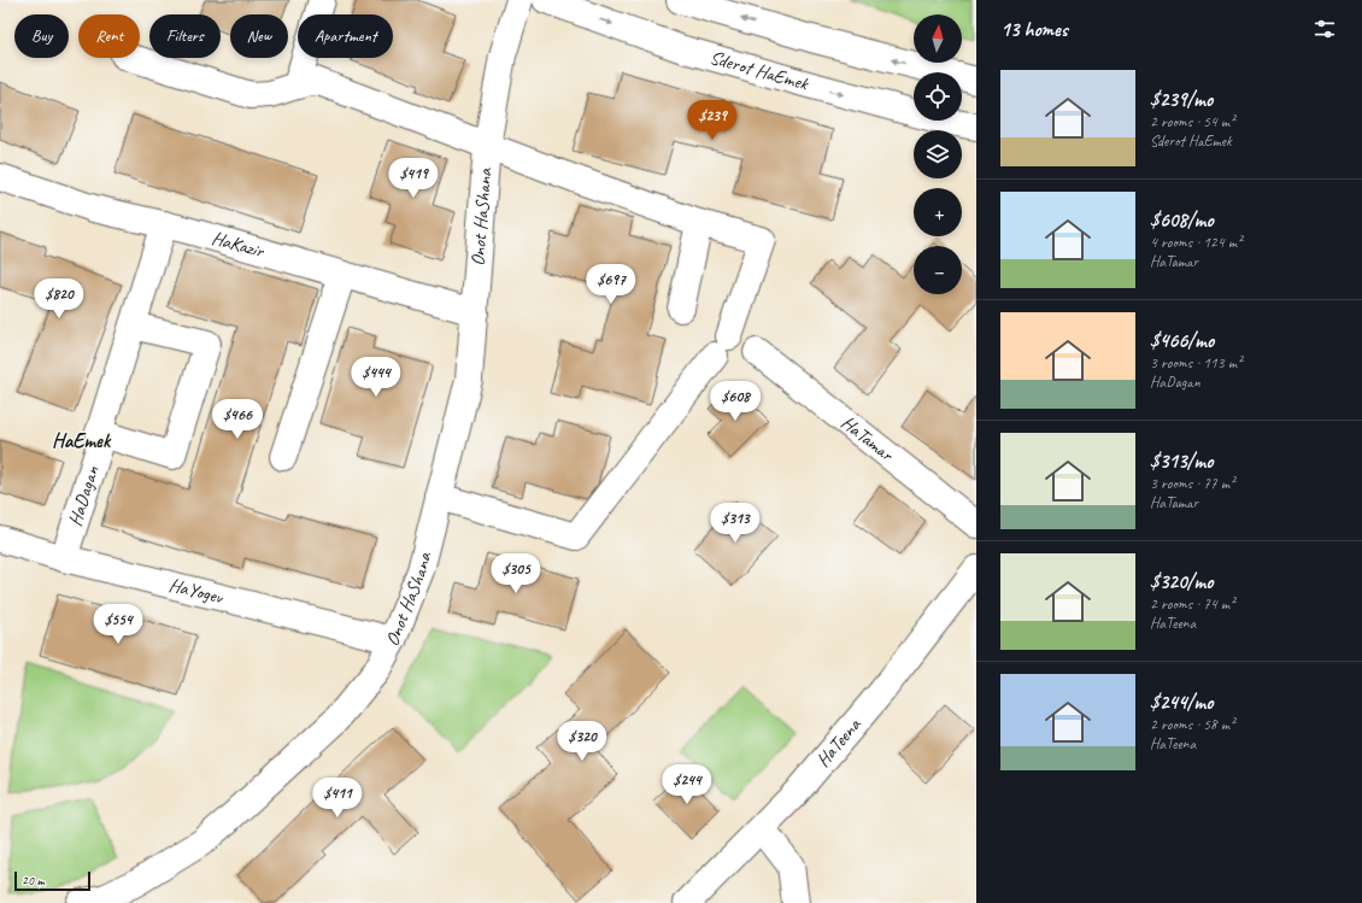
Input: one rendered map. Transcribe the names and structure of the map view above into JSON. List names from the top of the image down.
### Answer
{
  "streets": {
    "street": [
      "Sderot HaEmek",
      "Onot HaShana",
      "HaKazir",
      "HaTamar",
      "HaDagan",
      "HaYogev",
      "HaTeena"
    ]
  },
  "crossings": [
    ["Onot HaShana", "HaKazir"],
    ["Onot HaShana", "HaYogev"],
    ["HaKazir", "HaDagan"],
    ["HaDagan", "HaYogev"]
  ],
  "districts": ["HaEmek"],
  "scale_bar": "20 m",
  "north": "top",
  "page": {
    "heading": "13 homes",
    "map_buttons": ["+", "−"],
    "chip": [
      "Buy",
      "Rent",
      "Filters",
      "New",
      "Apartment"
    ],
    "list": [
      {
        "name": "$239/mo",
        "note": "2 rooms · 54 m² · Sderot HaEmek"
      },
      {
        "name": "$608/mo",
        "note": "4 rooms · 124 m² · HaTamar"
      },
      {
        "name": "$466/mo",
        "note": "3 rooms · 113 m² · HaDagan"
      },
      {
        "name": "$313/mo",
        "note": "3 rooms · 77 m² · HaTamar"
      },
      {
        "name": "$320/mo",
        "note": "2 rooms · 74 m² · HaTeena"
      },
      {
        "name": "$244/mo",
        "note": "2 rooms · 58 m² · HaTeena"
      }
    ],
    "price": [
      "$239",
      "$419",
      "$697",
      "$820",
      "$444",
      "$608",
      "$466",
      "$313",
      "$305",
      "$554",
      "$320",
      "$244",
      "$411"
    ],
    "scale": "20 m"
  }
}
